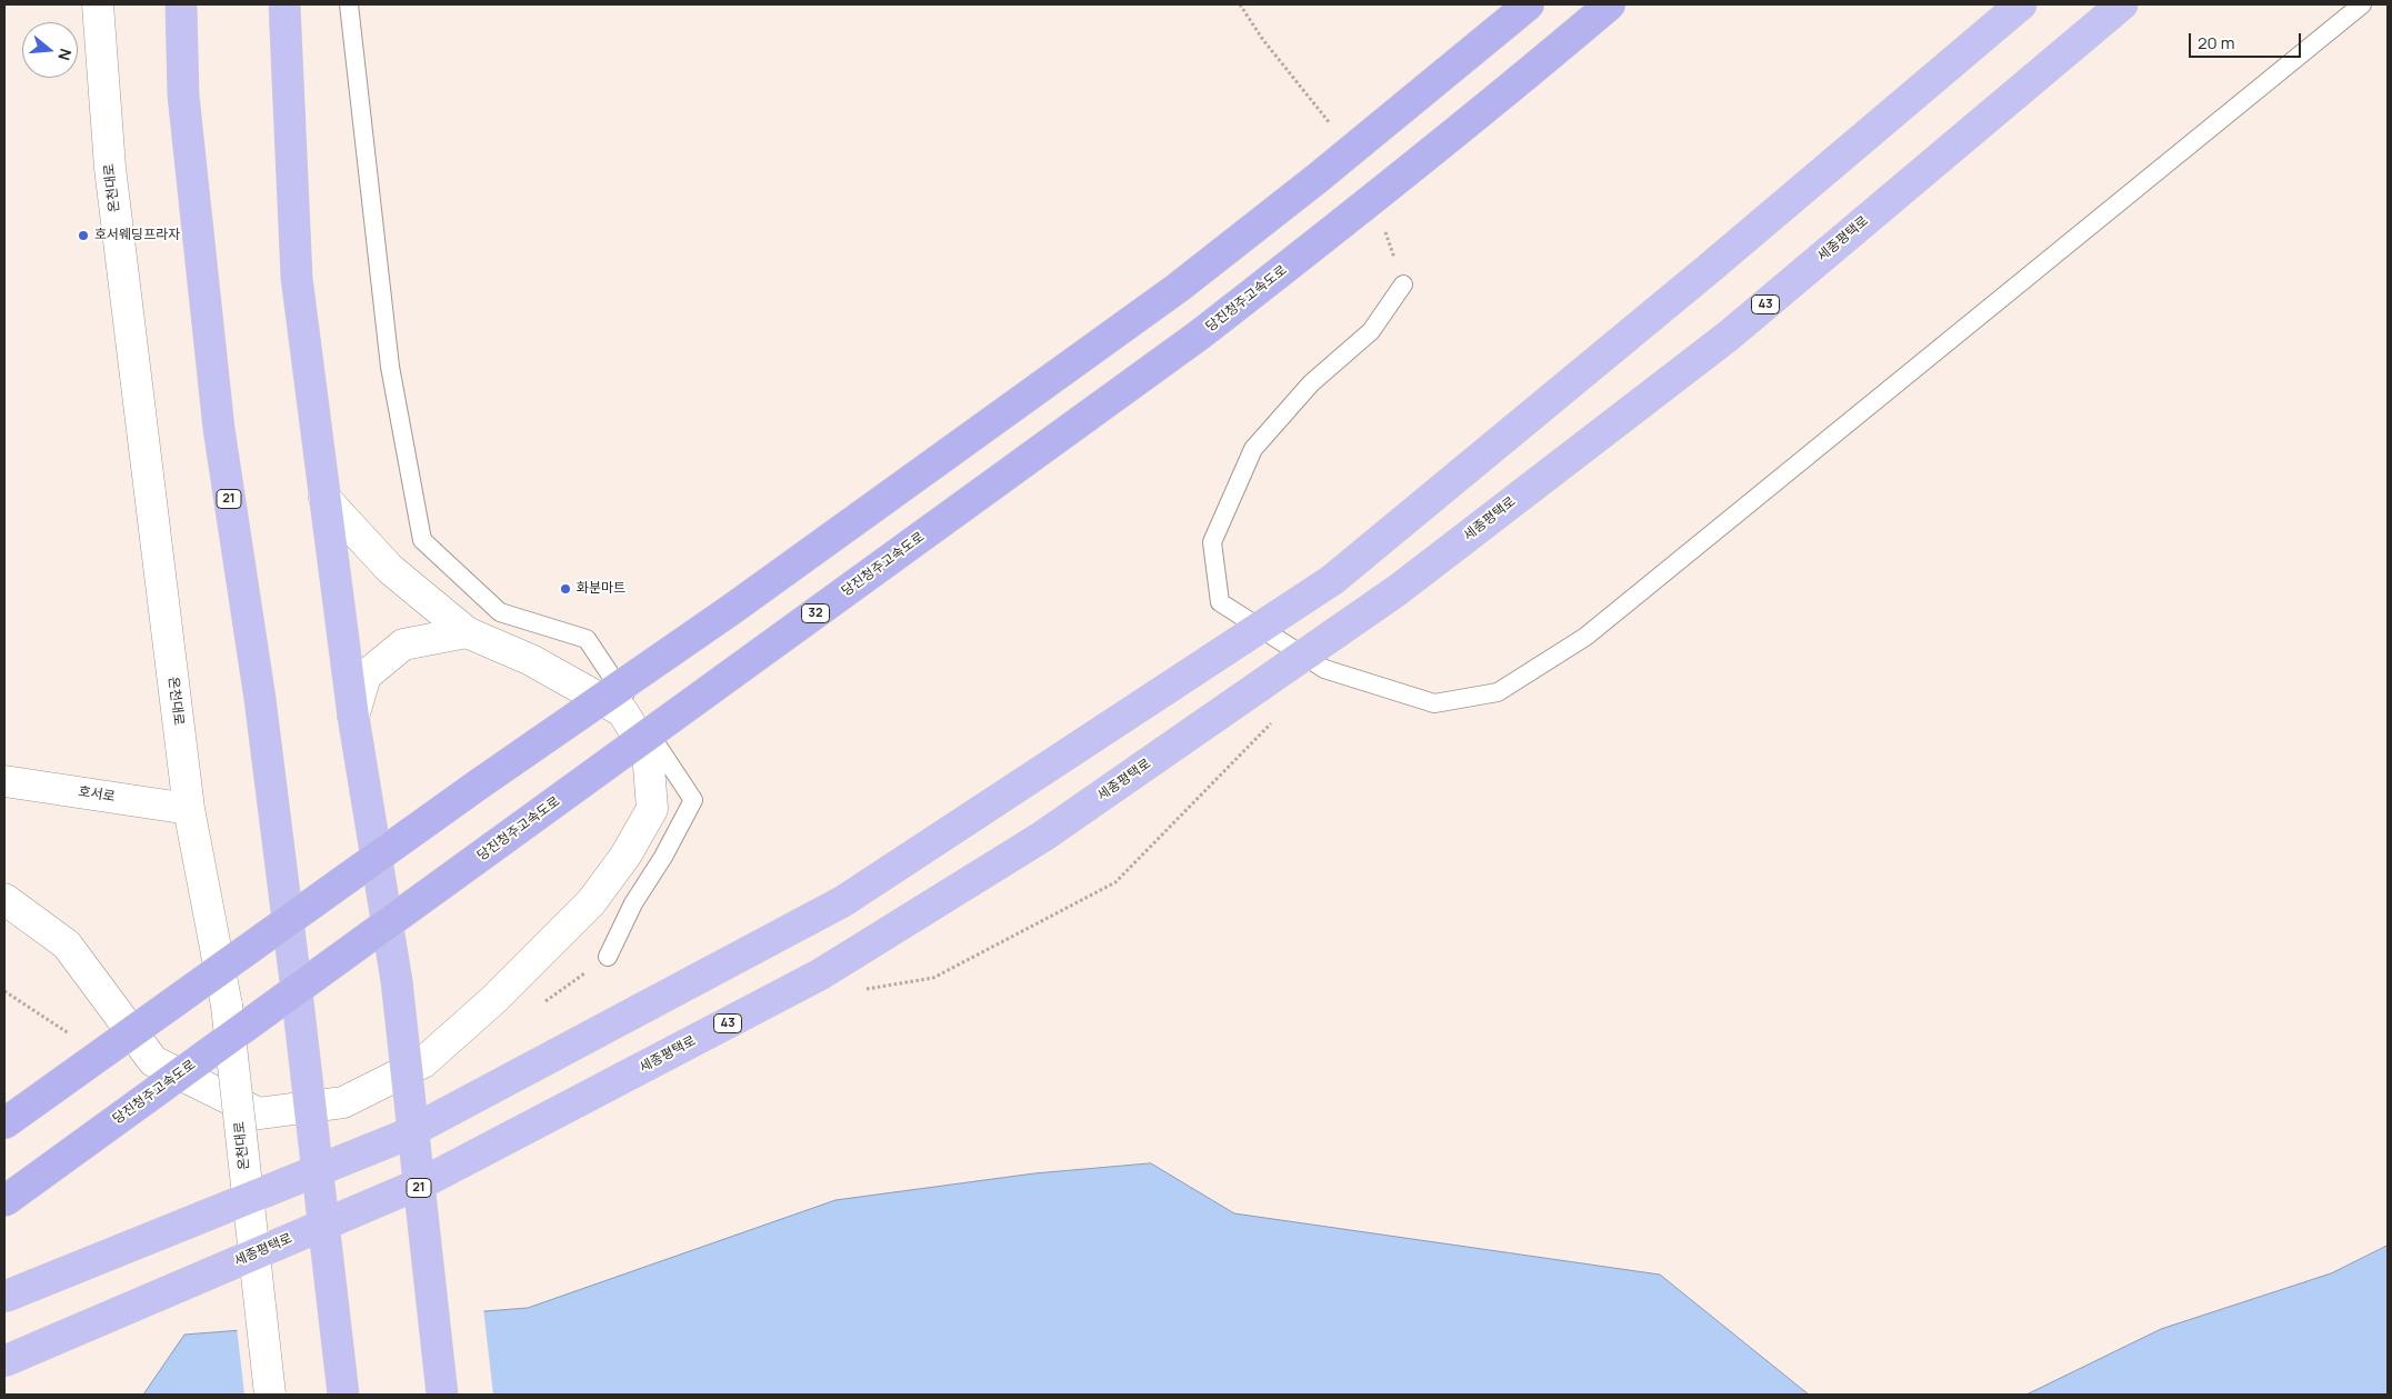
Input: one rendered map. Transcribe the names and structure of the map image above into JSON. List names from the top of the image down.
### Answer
{
  "streets": {
    "highway": [
      "세종평택로",
      "당진청주고속도로",
      "43",
      "21",
      "32"
    ],
    "street": ["온천대로", "호서로"]
  },
  "crossings": [
    ["온천대로", "호서로"]
  ],
  "places": ["호서웨딩프라자", "화분마트"],
  "scale_bar": "20 m",
  "north": "right"
}
